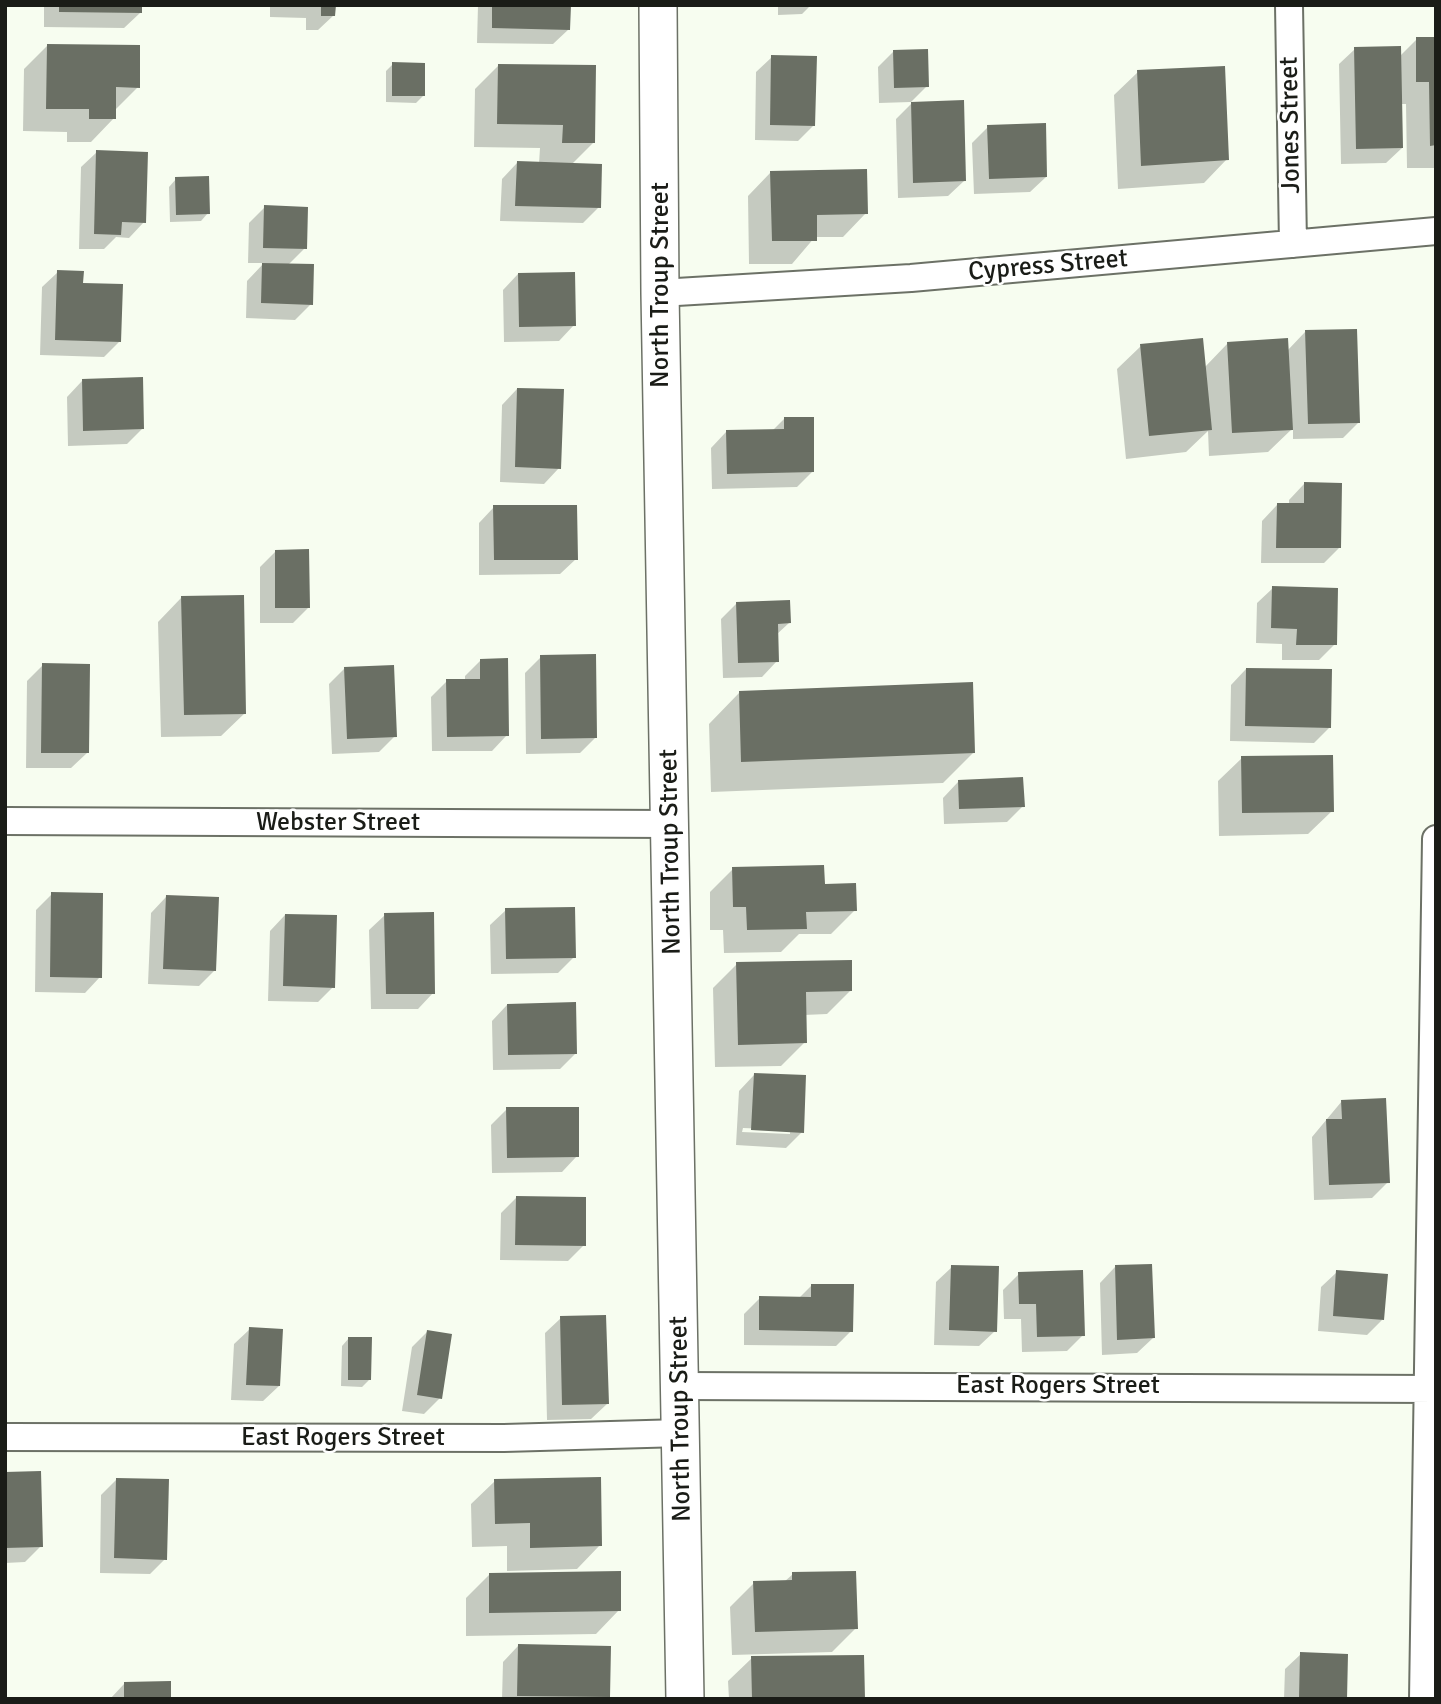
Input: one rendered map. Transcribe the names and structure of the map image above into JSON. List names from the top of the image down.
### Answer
{
  "streets": {
    "street": [
      "Jones Street",
      "Cypress Street",
      "North Troup Street",
      "Webster Street",
      "East Rogers Street"
    ]
  },
  "crossings": [
    ["Jones Street", "Cypress Street"],
    ["Cypress Street", "North Troup Street"],
    ["North Troup Street", "Webster Street"],
    ["North Troup Street", "East Rogers Street"]
  ]
}
